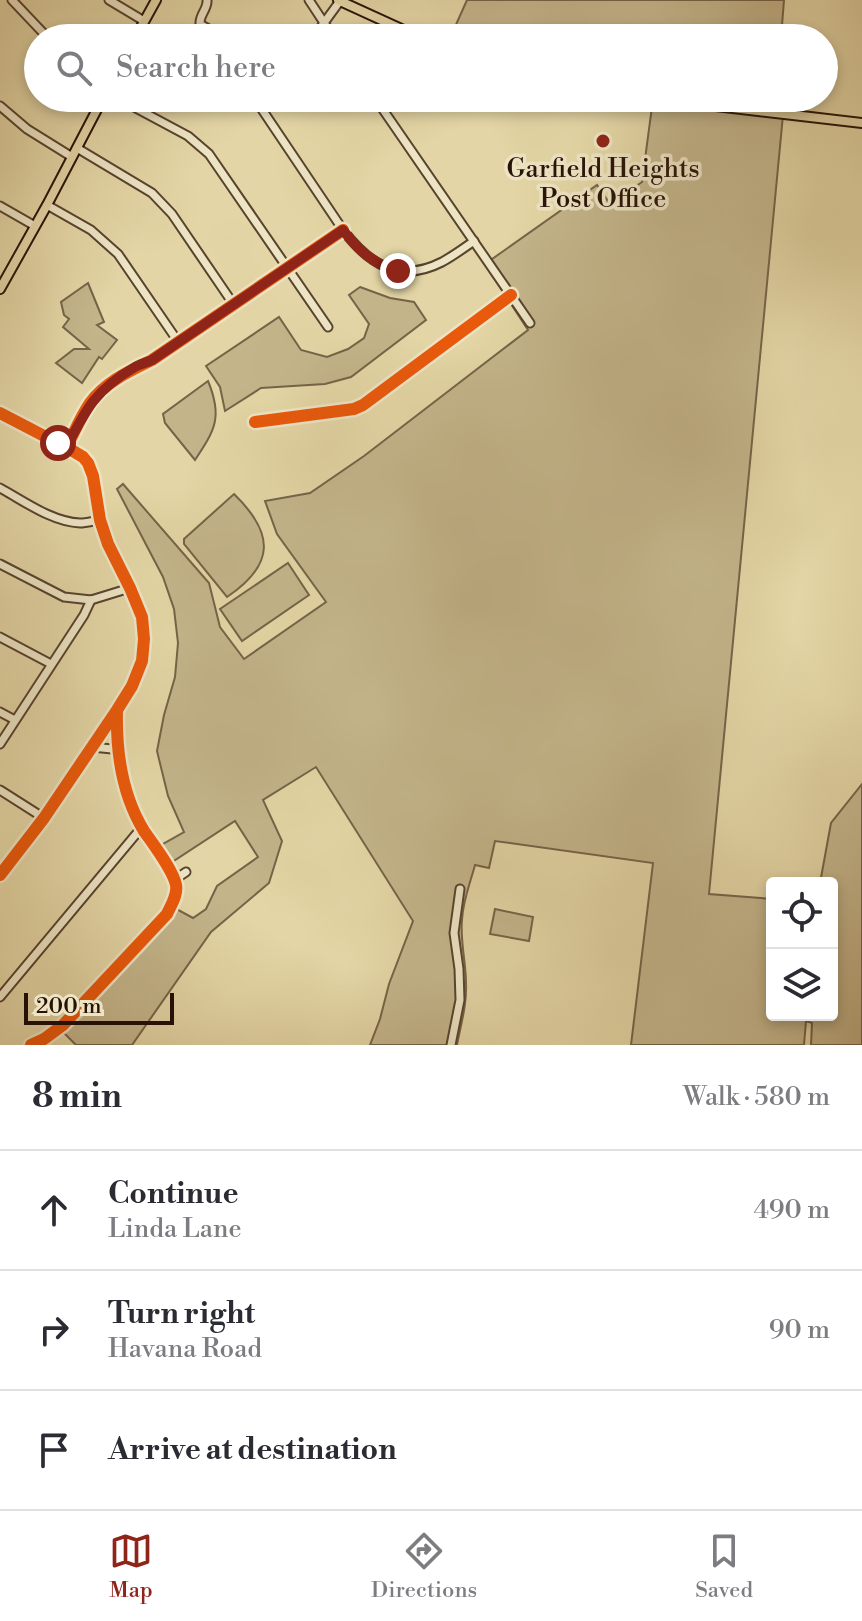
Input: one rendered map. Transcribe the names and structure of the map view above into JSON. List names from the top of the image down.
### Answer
{
  "places": ["Garfield Heights Post Office"],
  "scale_bar": "200 m",
  "page": {
    "search": "Search here",
    "scale": "200 m",
    "heading": ["8 min", "Walk · 580 m"],
    "list": [
      ["Continue", "Linda Lane", "490 m"],
      ["Turn right", "Havana Road", "90 m"],
      "Arrive at destination"
    ],
    "nav": ["Map", "Directions", "Saved"]
  }
}
